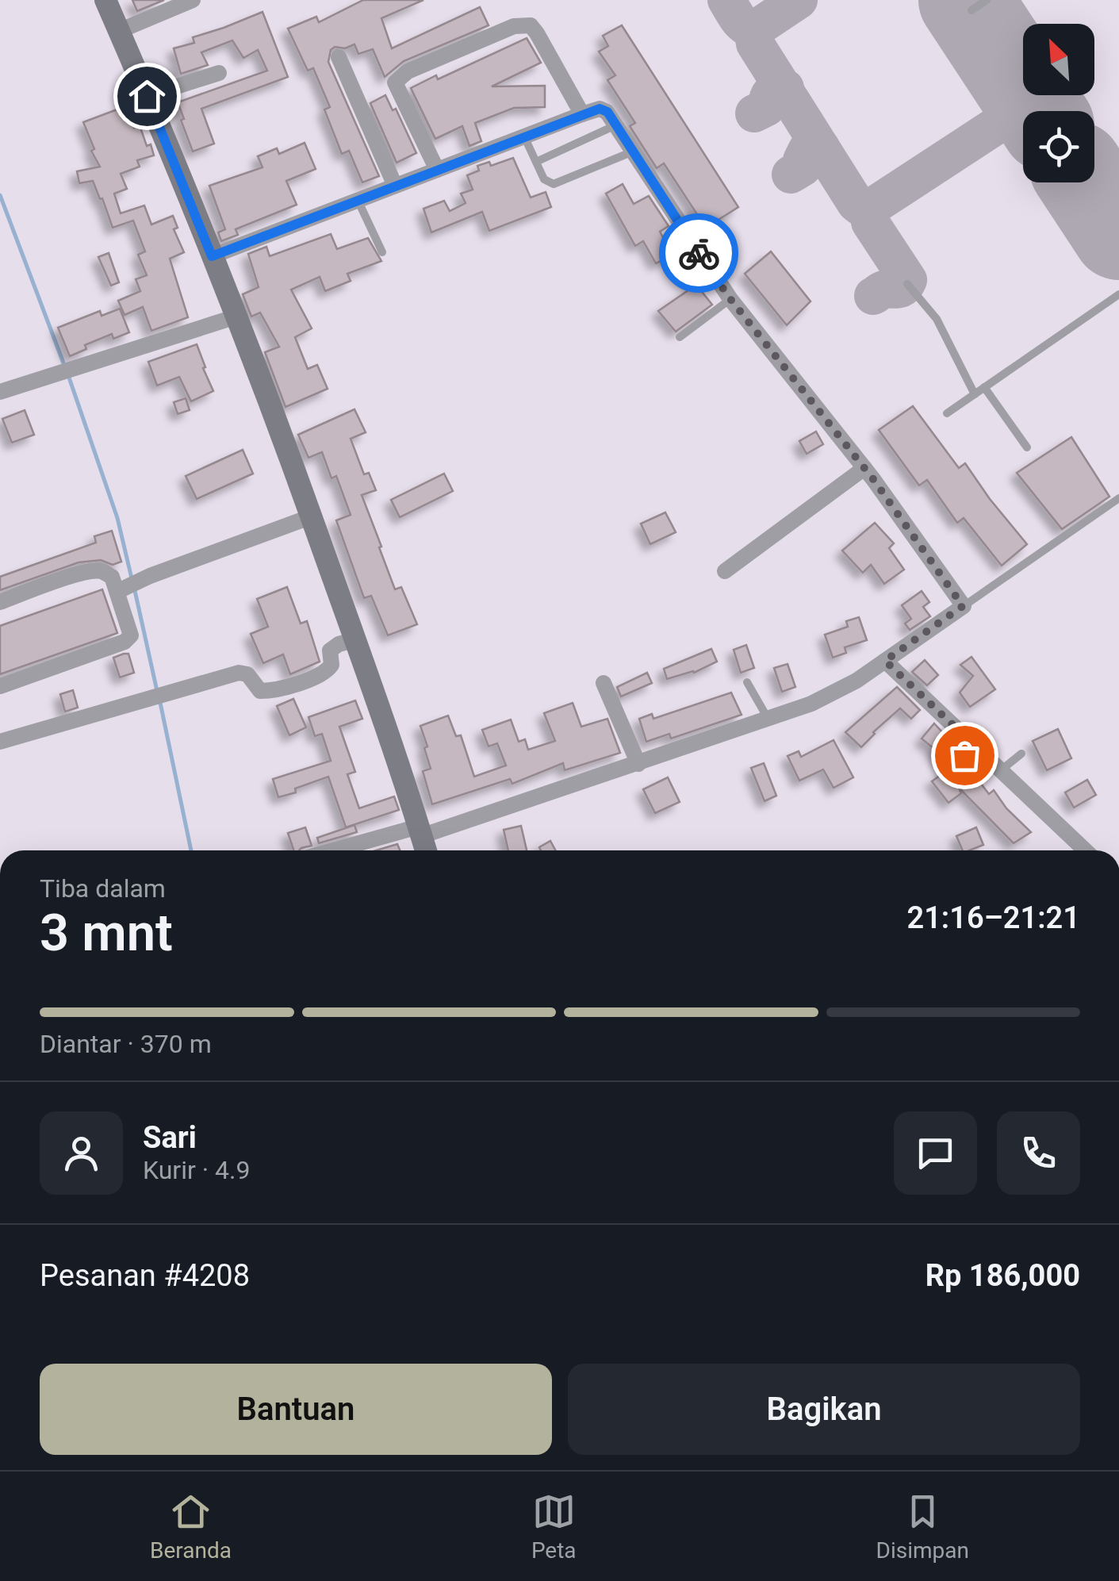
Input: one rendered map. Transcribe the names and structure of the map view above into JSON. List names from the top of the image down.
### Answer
{
  "north": "top left",
  "page": {
    "heading": ["3 mnt", "Tiba dalam", "21:16–21:21"],
    "panel": [
      "Sari",
      "Kurir · 4.9",
      "Pesanan #4208",
      "Rp 186,000"
    ],
    "bar": "Diantar · 370 m",
    "buttons": ["Bantuan", "Bagikan"],
    "tabs": ["Beranda", "Peta", "Disimpan"]
  }
}
